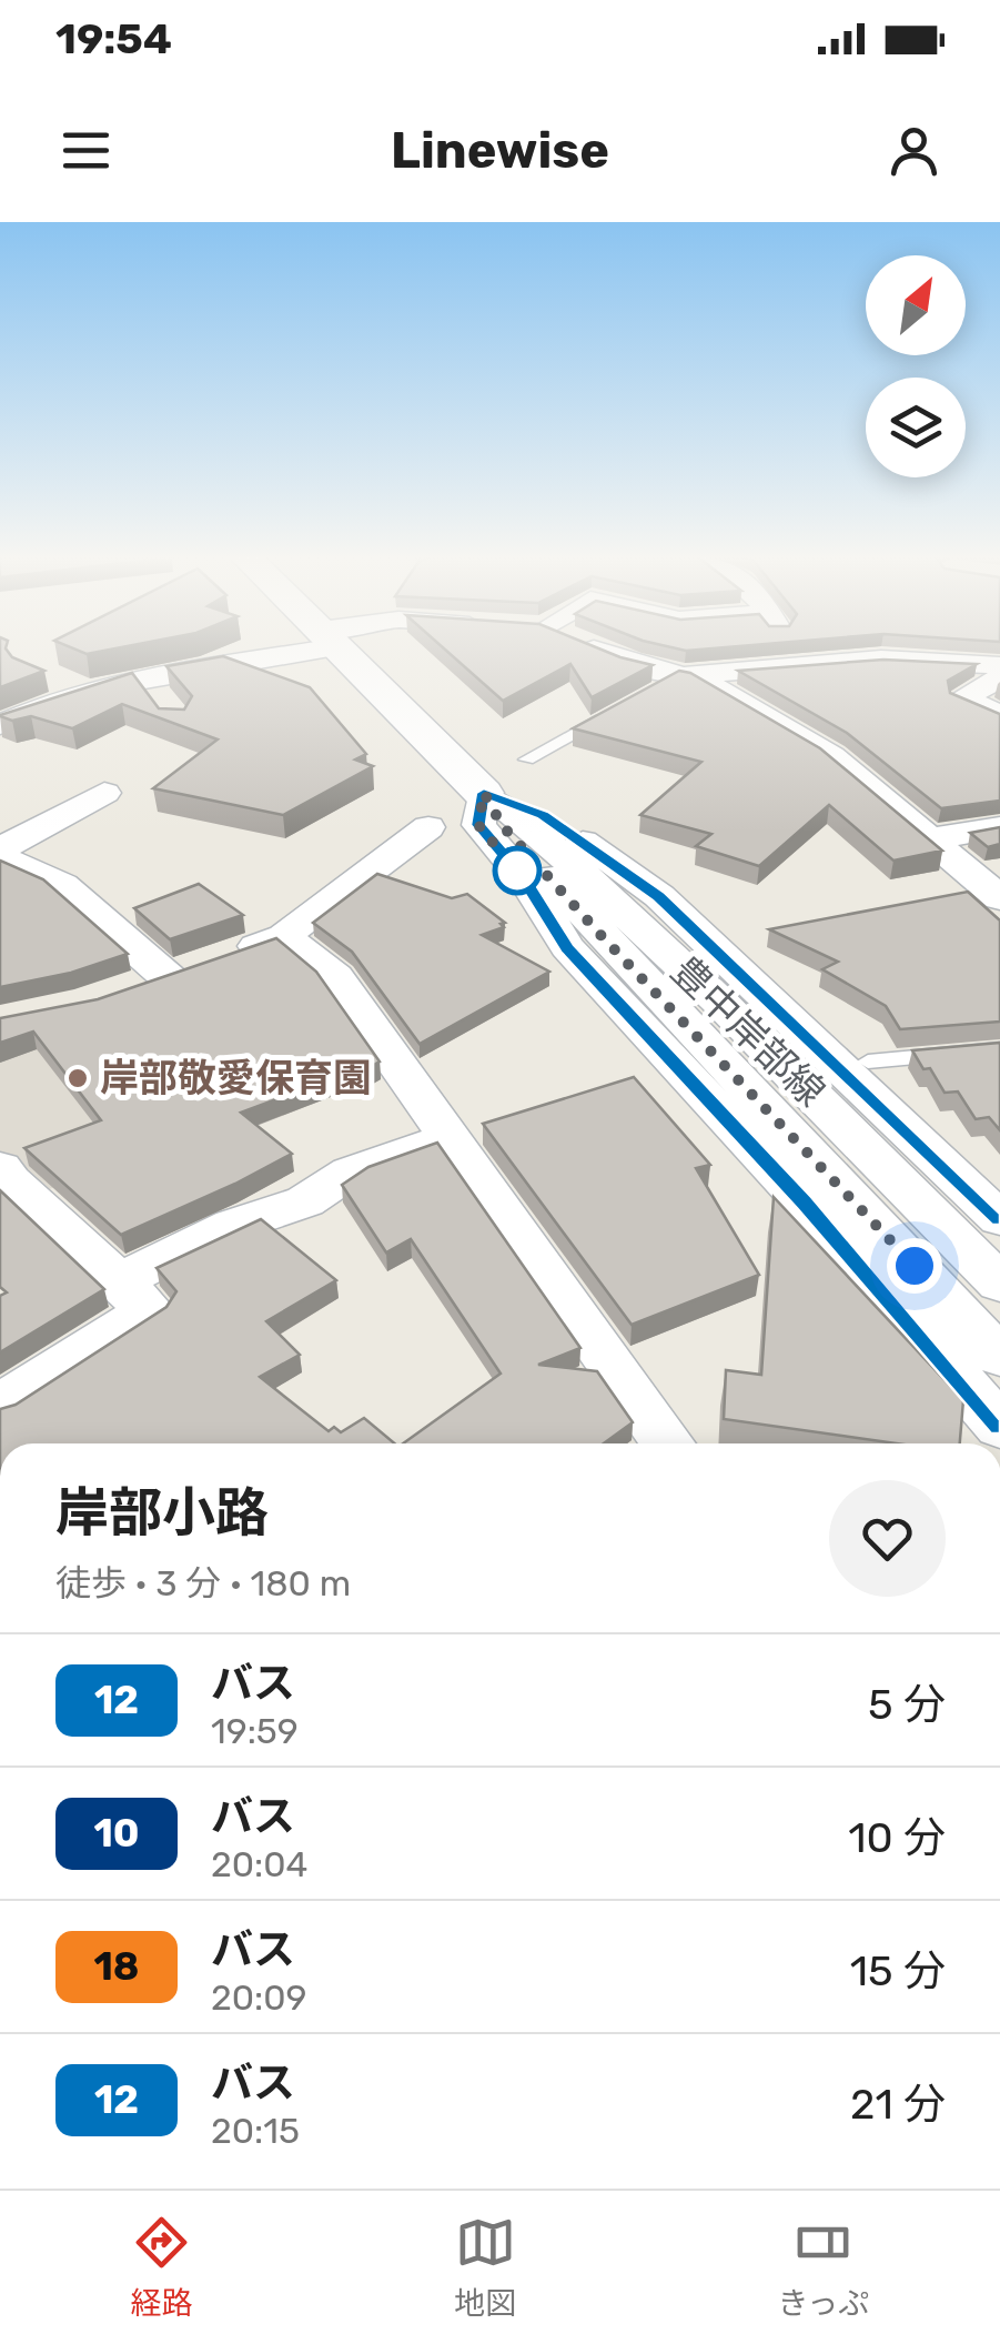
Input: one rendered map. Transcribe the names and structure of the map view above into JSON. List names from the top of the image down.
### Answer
{
  "streets": {
    "street": ["豊中岸部線"]
  },
  "places": ["岸部敬愛保育園"],
  "lines": ["bus line 12"],
  "north": "top right",
  "page": {
    "status": "19:54",
    "header": "Linewise",
    "heading": ["岸部小路", "徒歩 · 3 分 · 180 m"],
    "list": [
      {
        "mark": "12",
        "name": "バス",
        "note": "19:59",
        "value": "5 分"
      },
      {
        "mark": "10",
        "name": "バス",
        "note": "20:04",
        "value": "10 分"
      },
      {
        "mark": "18",
        "name": "バス",
        "note": "20:09",
        "value": "15 分"
      },
      {
        "mark": "12",
        "name": "バス",
        "note": "20:15",
        "value": "21 分"
      }
    ],
    "tabs": ["経路", "地図", "きっぷ"]
  }
}
